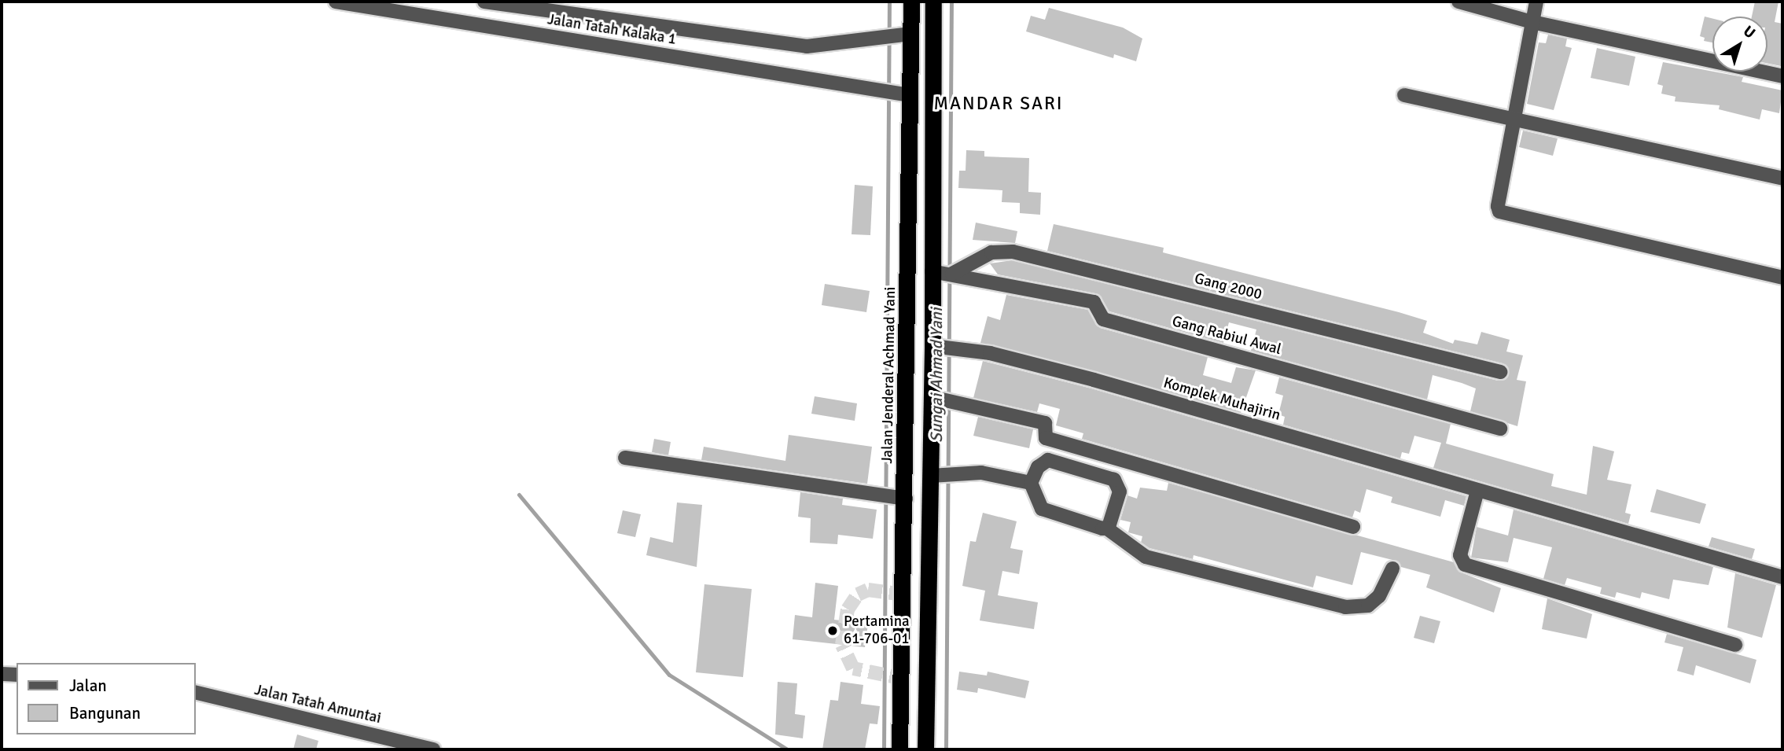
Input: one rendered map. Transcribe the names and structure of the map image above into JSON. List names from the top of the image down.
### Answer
{
  "streets": {
    "highway": ["Jalan Jenderal Achmad Yani"],
    "street": [
      "Jalan Tatah Kalaka 1",
      "Gang 2000",
      "Gang Rabiul Awal",
      "Komplek Muhajirin",
      "Jalan Tatah Amuntai"
    ]
  },
  "crossings": [
    ["Jalan Tatah Kalaka 1", "Jalan Jenderal Achmad Yani"],
    ["Gang 2000", "Gang Rabiul Awal"]
  ],
  "districts": ["MANDAR SARI"],
  "water": ["Sungai Ahmad Yani"],
  "places": ["Pertamina 61-706-01"],
  "legend": ["Jalan", "Bangunan"],
  "north": "top right"
}
